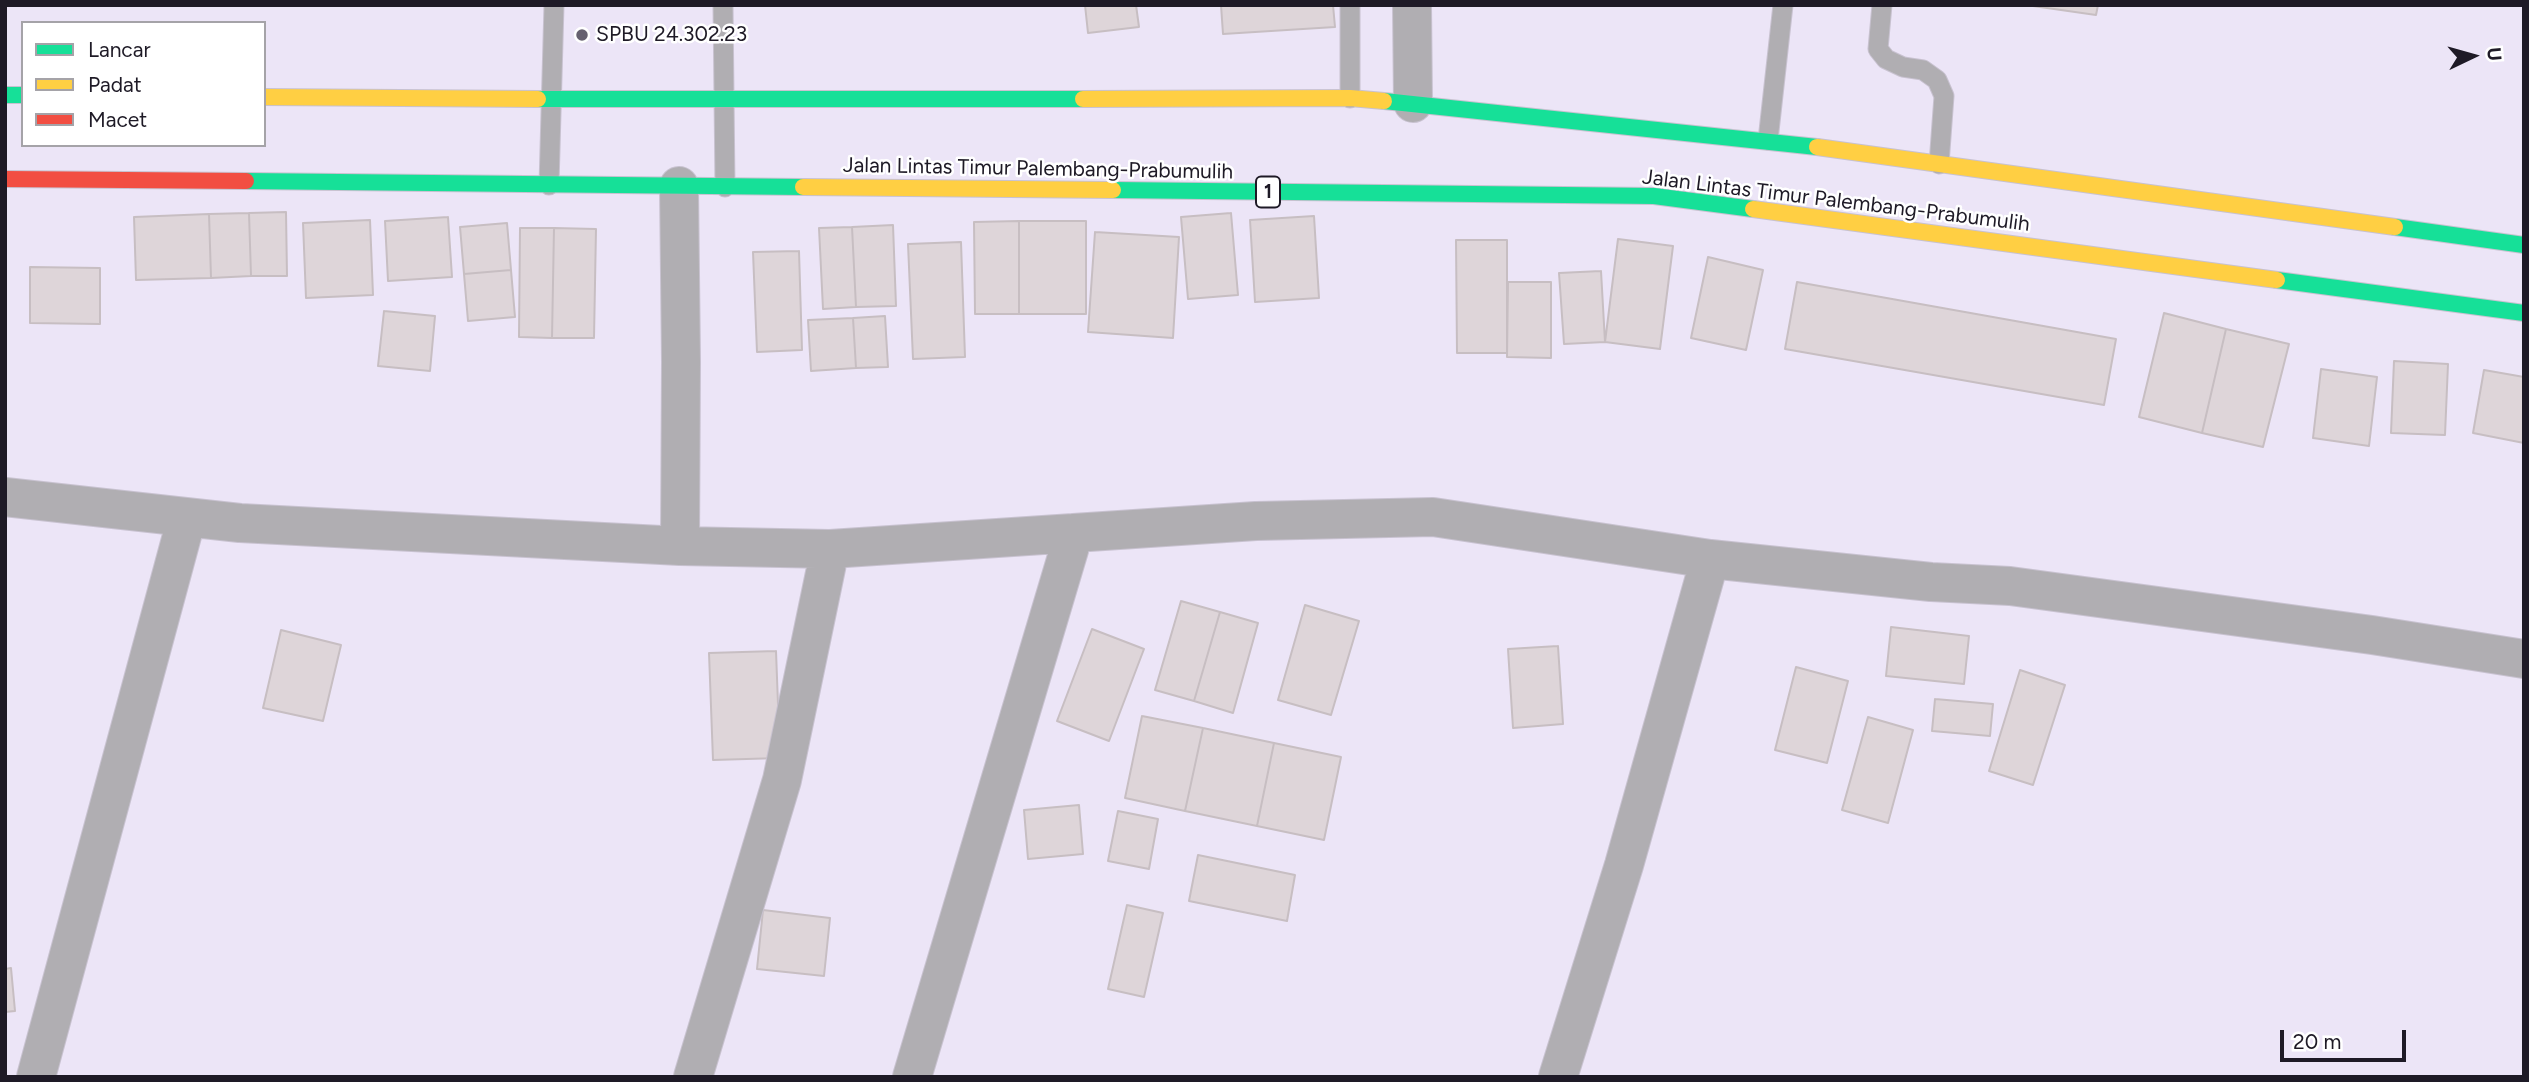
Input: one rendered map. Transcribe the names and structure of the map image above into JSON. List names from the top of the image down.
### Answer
{
  "streets": {
    "highway": ["Jalan Lintas Timur Palembang-Prabumulih", "1"]
  },
  "places": ["SPBU 24.302.23"],
  "legend": ["Lancar", "Padat", "Macet"],
  "scale_bar": "20 m",
  "north": "right"
}
